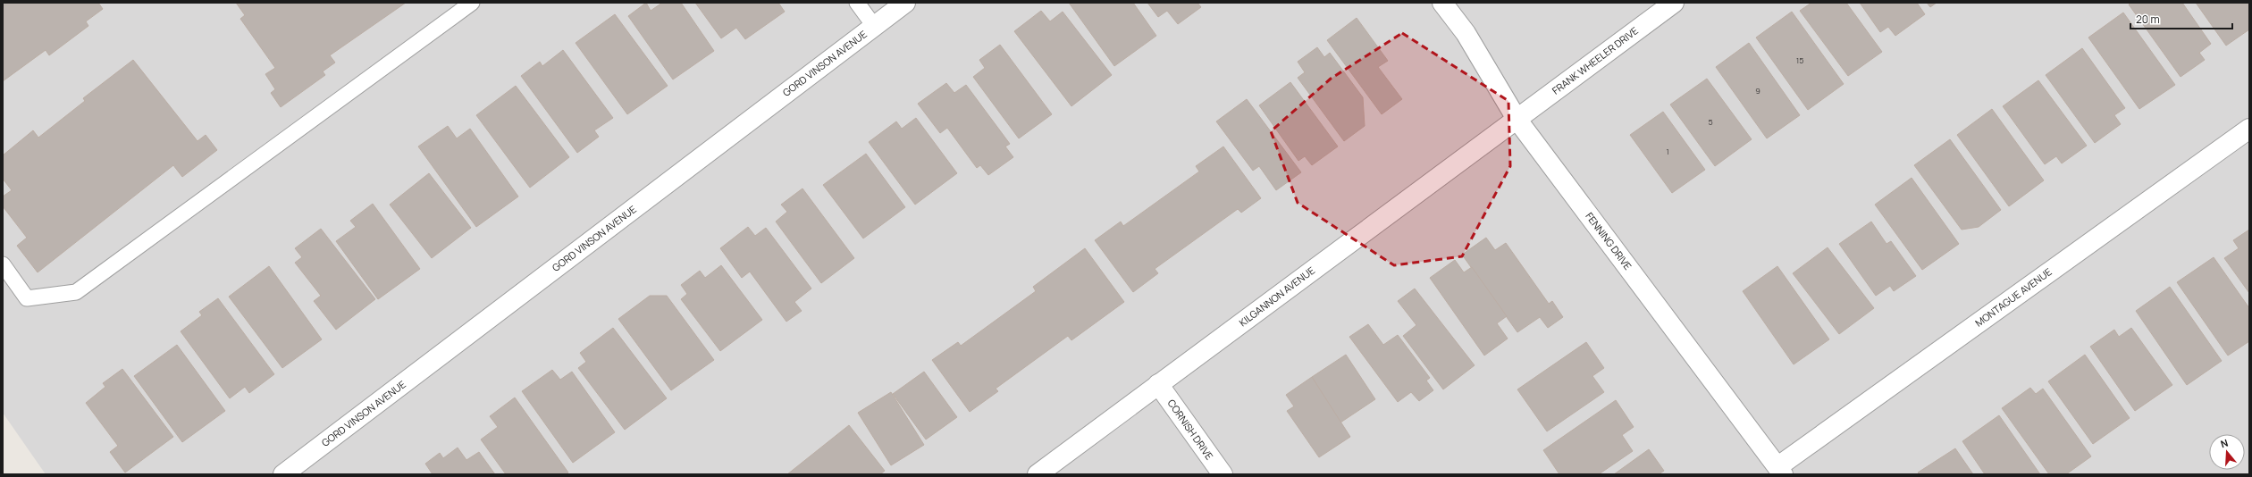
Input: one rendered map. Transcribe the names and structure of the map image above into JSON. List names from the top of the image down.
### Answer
{
  "streets": {
    "street": [
      "FRANK WHEELER DRIVE",
      "GORD VINSON AVENUE",
      "FENNING DRIVE",
      "KILGANNON AVENUE",
      "MONTAGUE AVENUE",
      "CORNISH DRIVE"
    ]
  },
  "crossings": [
    ["FRANK WHEELER DRIVE", "FENNING DRIVE"],
    ["FRANK WHEELER DRIVE", "KILGANNON AVENUE"],
    ["FENNING DRIVE", "KILGANNON AVENUE"],
    ["FENNING DRIVE", "MONTAGUE AVENUE"],
    ["KILGANNON AVENUE", "CORNISH DRIVE"]
  ],
  "house_numbers": [
    "15",
    "9",
    "5",
    "1"
  ],
  "scale_bar": "20 m",
  "north": "top"
}
